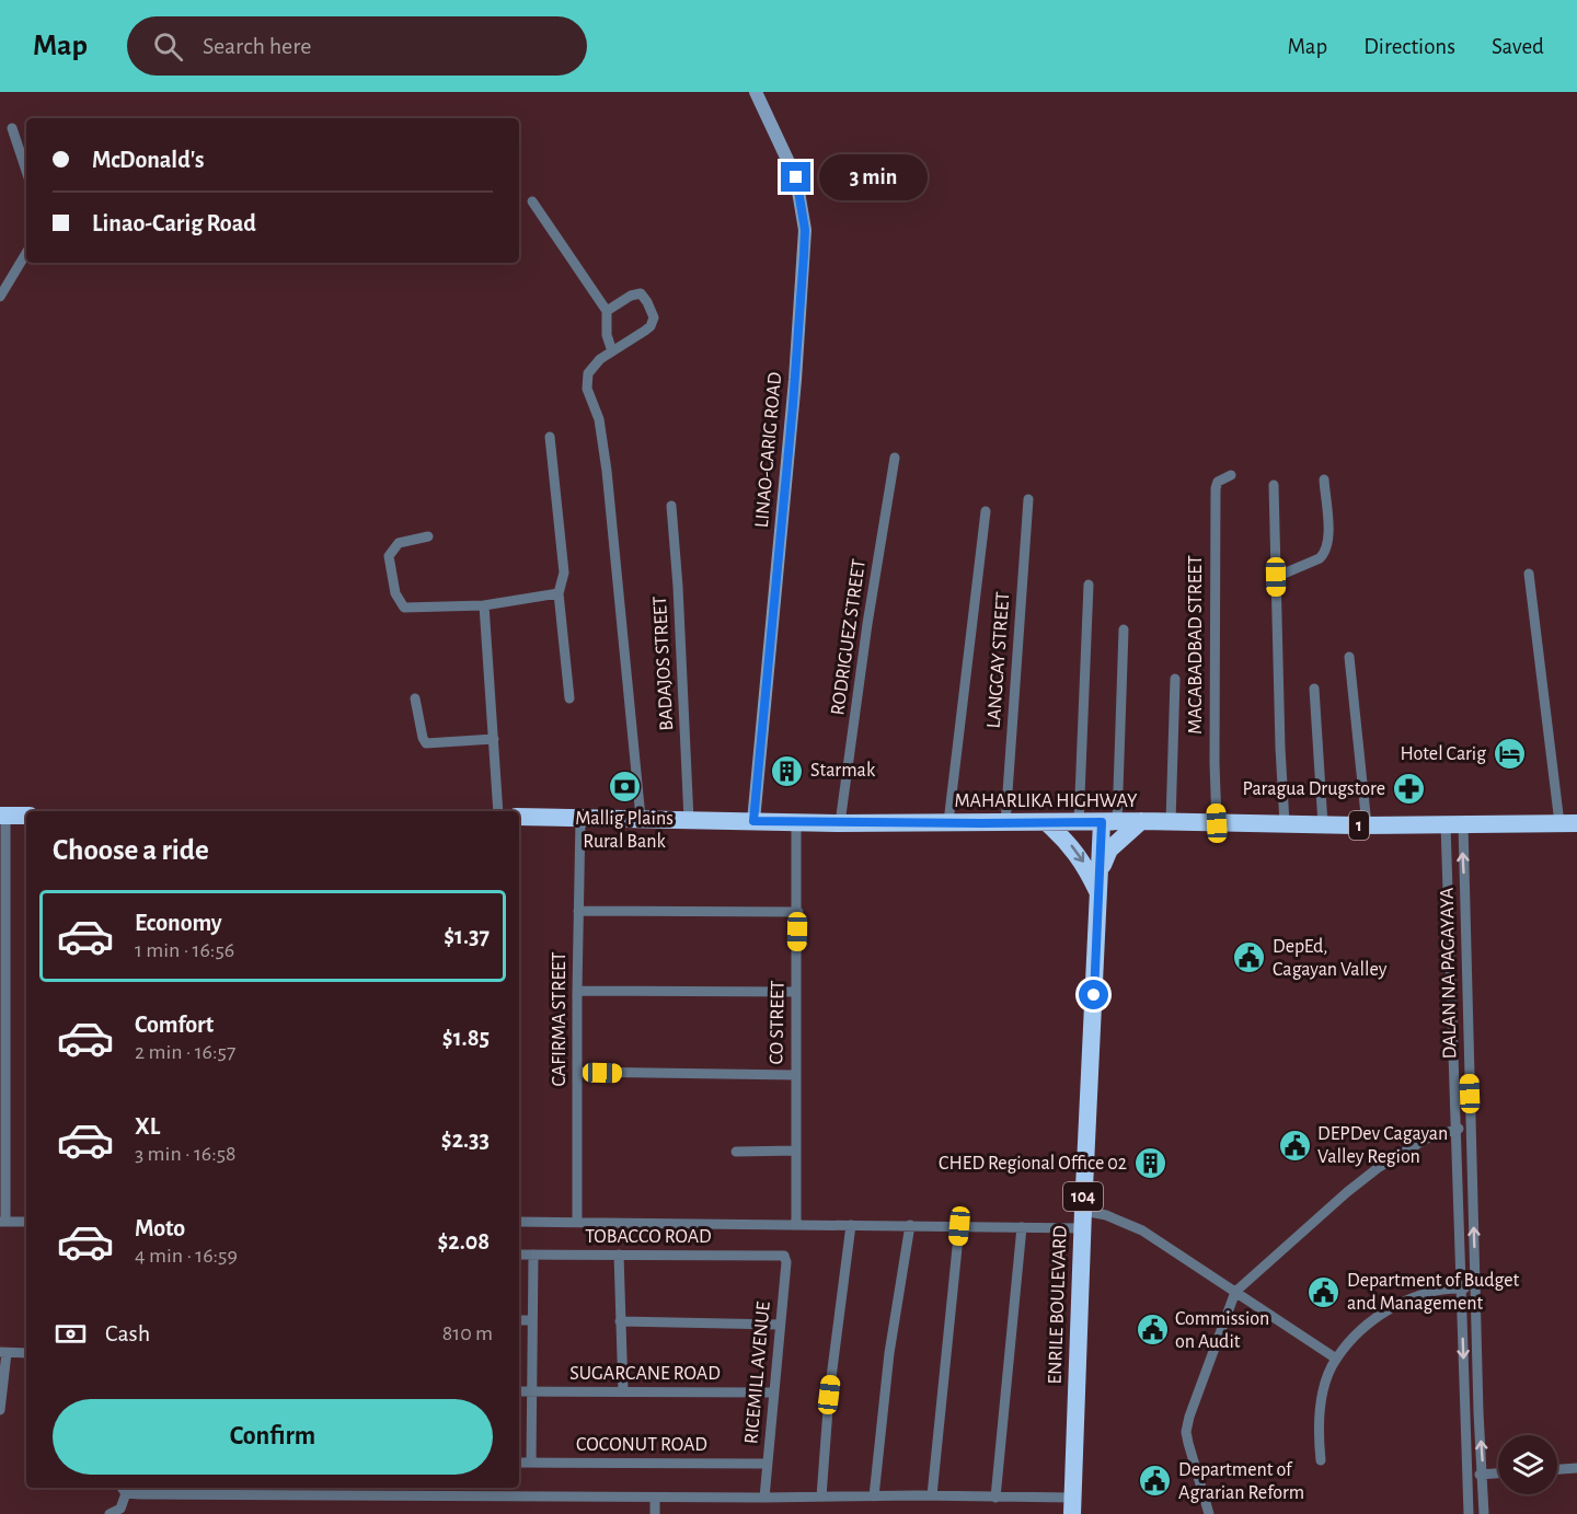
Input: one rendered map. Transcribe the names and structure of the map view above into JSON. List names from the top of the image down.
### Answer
{
  "streets": {
    "highway": [
      "MAHARLIKA HIGHWAY",
      "1",
      "104",
      "ENRILE BOULEVARD"
    ],
    "main road": ["LINAO-CARIG ROAD"],
    "street": [
      "RODRIGUEZ STREET",
      "MACABADBAD STREET",
      "LANGCAY STREET",
      "BADAJOS STREET",
      "DALAN NA PAGAYAYA",
      "CAFIRMA STREET",
      "CO STREET",
      "TOBACCO ROAD",
      "RICEMILL AVENUE",
      "SUGARCANE ROAD",
      "COCONUT ROAD"
    ]
  },
  "crossings": [
    ["LINAO-CARIG ROAD", "MAHARLIKA HIGHWAY"],
    ["RODRIGUEZ STREET", "MAHARLIKA HIGHWAY"],
    ["MACABADBAD STREET", "MAHARLIKA HIGHWAY"],
    ["LANGCAY STREET", "MAHARLIKA HIGHWAY"],
    ["BADAJOS STREET", "MAHARLIKA HIGHWAY"],
    ["MAHARLIKA HIGHWAY", "DALAN NA PAGAYAYA"],
    ["MAHARLIKA HIGHWAY", "CAFIRMA STREET"],
    ["MAHARLIKA HIGHWAY", "CO STREET"],
    ["MAHARLIKA HIGHWAY", "ENRILE BOULEVARD"],
    ["TOBACCO ROAD", "RICEMILL AVENUE"],
    ["RICEMILL AVENUE", "SUGARCANE ROAD"],
    ["RICEMILL AVENUE", "COCONUT ROAD"]
  ],
  "places": {
    "hotel": ["Hotel Carig"],
    "building": ["Starmak", "CHED Regional Office 02"],
    "bank": ["Mallig Plains Rural Bank"],
    "pharmacy": ["Paragua Drugstore"],
    "public building": [
      "DepEd, Cagayan Valley",
      "DEPDev Cagayan Valley Region",
      "Department of Budget and Management",
      "Commission on Audit",
      "Department of Agrarian Reform"
    ]
  },
  "page": {
    "header": "Map",
    "search": "Search here",
    "nav": ["Map", "Directions", "Saved"],
    "banner": ["McDonald's", "Linao-Carig Road"],
    "bubble": "3 min",
    "heading": "Choose a ride",
    "list": [
      {
        "name": "Economy",
        "note": "1 min · 16:56",
        "value": "$1.37"
      },
      {
        "name": "Comfort",
        "note": "2 min · 16:57",
        "value": "$1.85"
      },
      {
        "name": "XL",
        "note": "3 min · 16:58",
        "value": "$2.33"
      },
      {
        "name": "Moto",
        "note": "4 min · 16:59",
        "value": "$2.08"
      }
    ],
    "pay": ["Cash", "810 m"],
    "buttons": "Confirm"
  }
}
